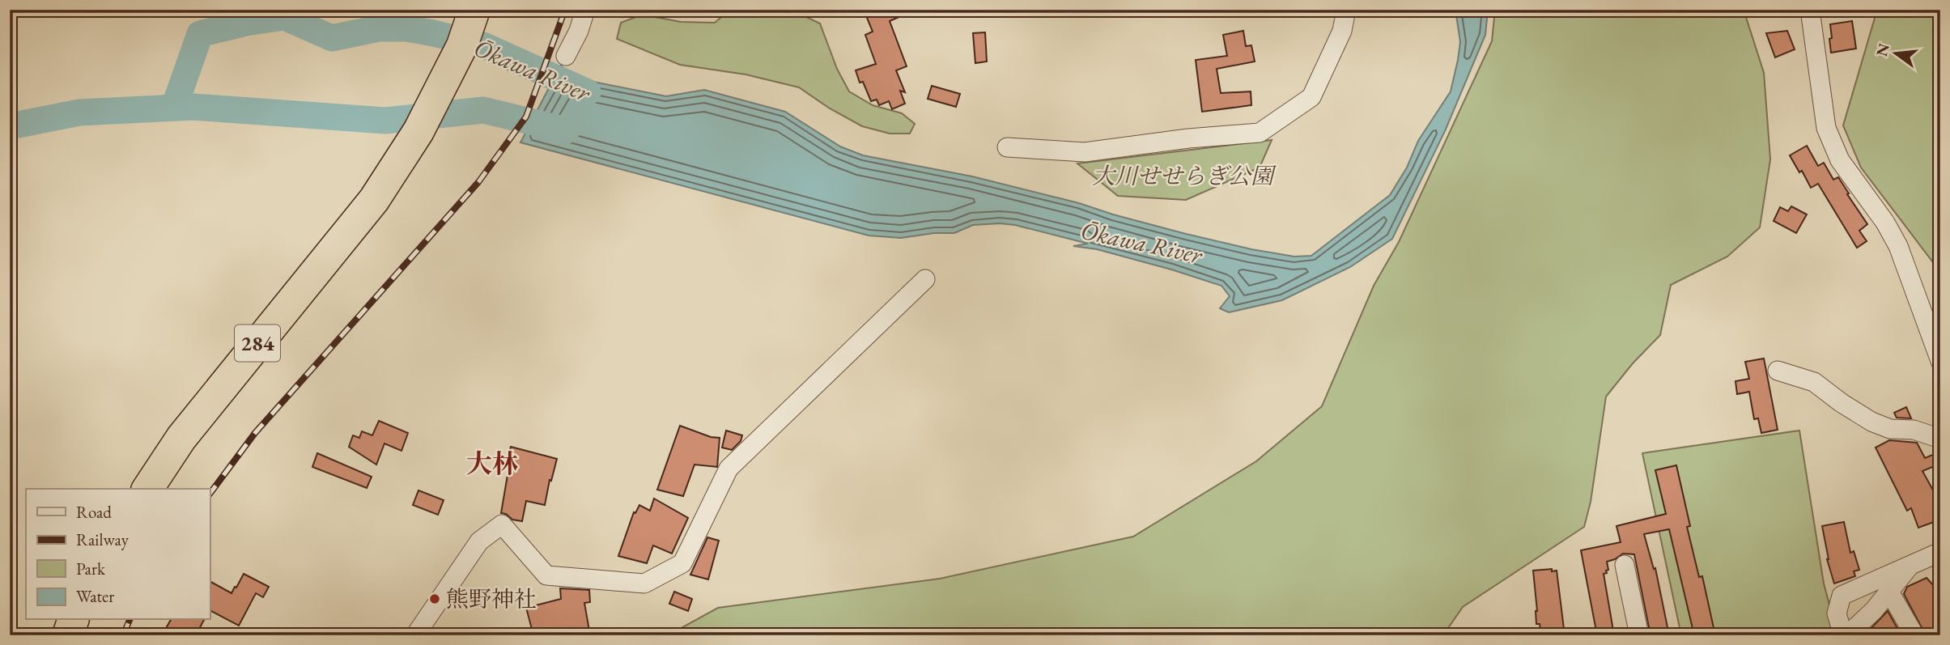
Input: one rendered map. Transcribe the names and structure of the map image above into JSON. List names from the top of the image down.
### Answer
{
  "streets": {
    "highway": ["284"]
  },
  "districts": ["大林"],
  "water": ["Ōkawa River"],
  "parks": ["大川せせらぎ公園"],
  "places": ["熊野神社"],
  "legend": [
    "Road",
    "Railway",
    "Park",
    "Water"
  ],
  "north": "left"
}
